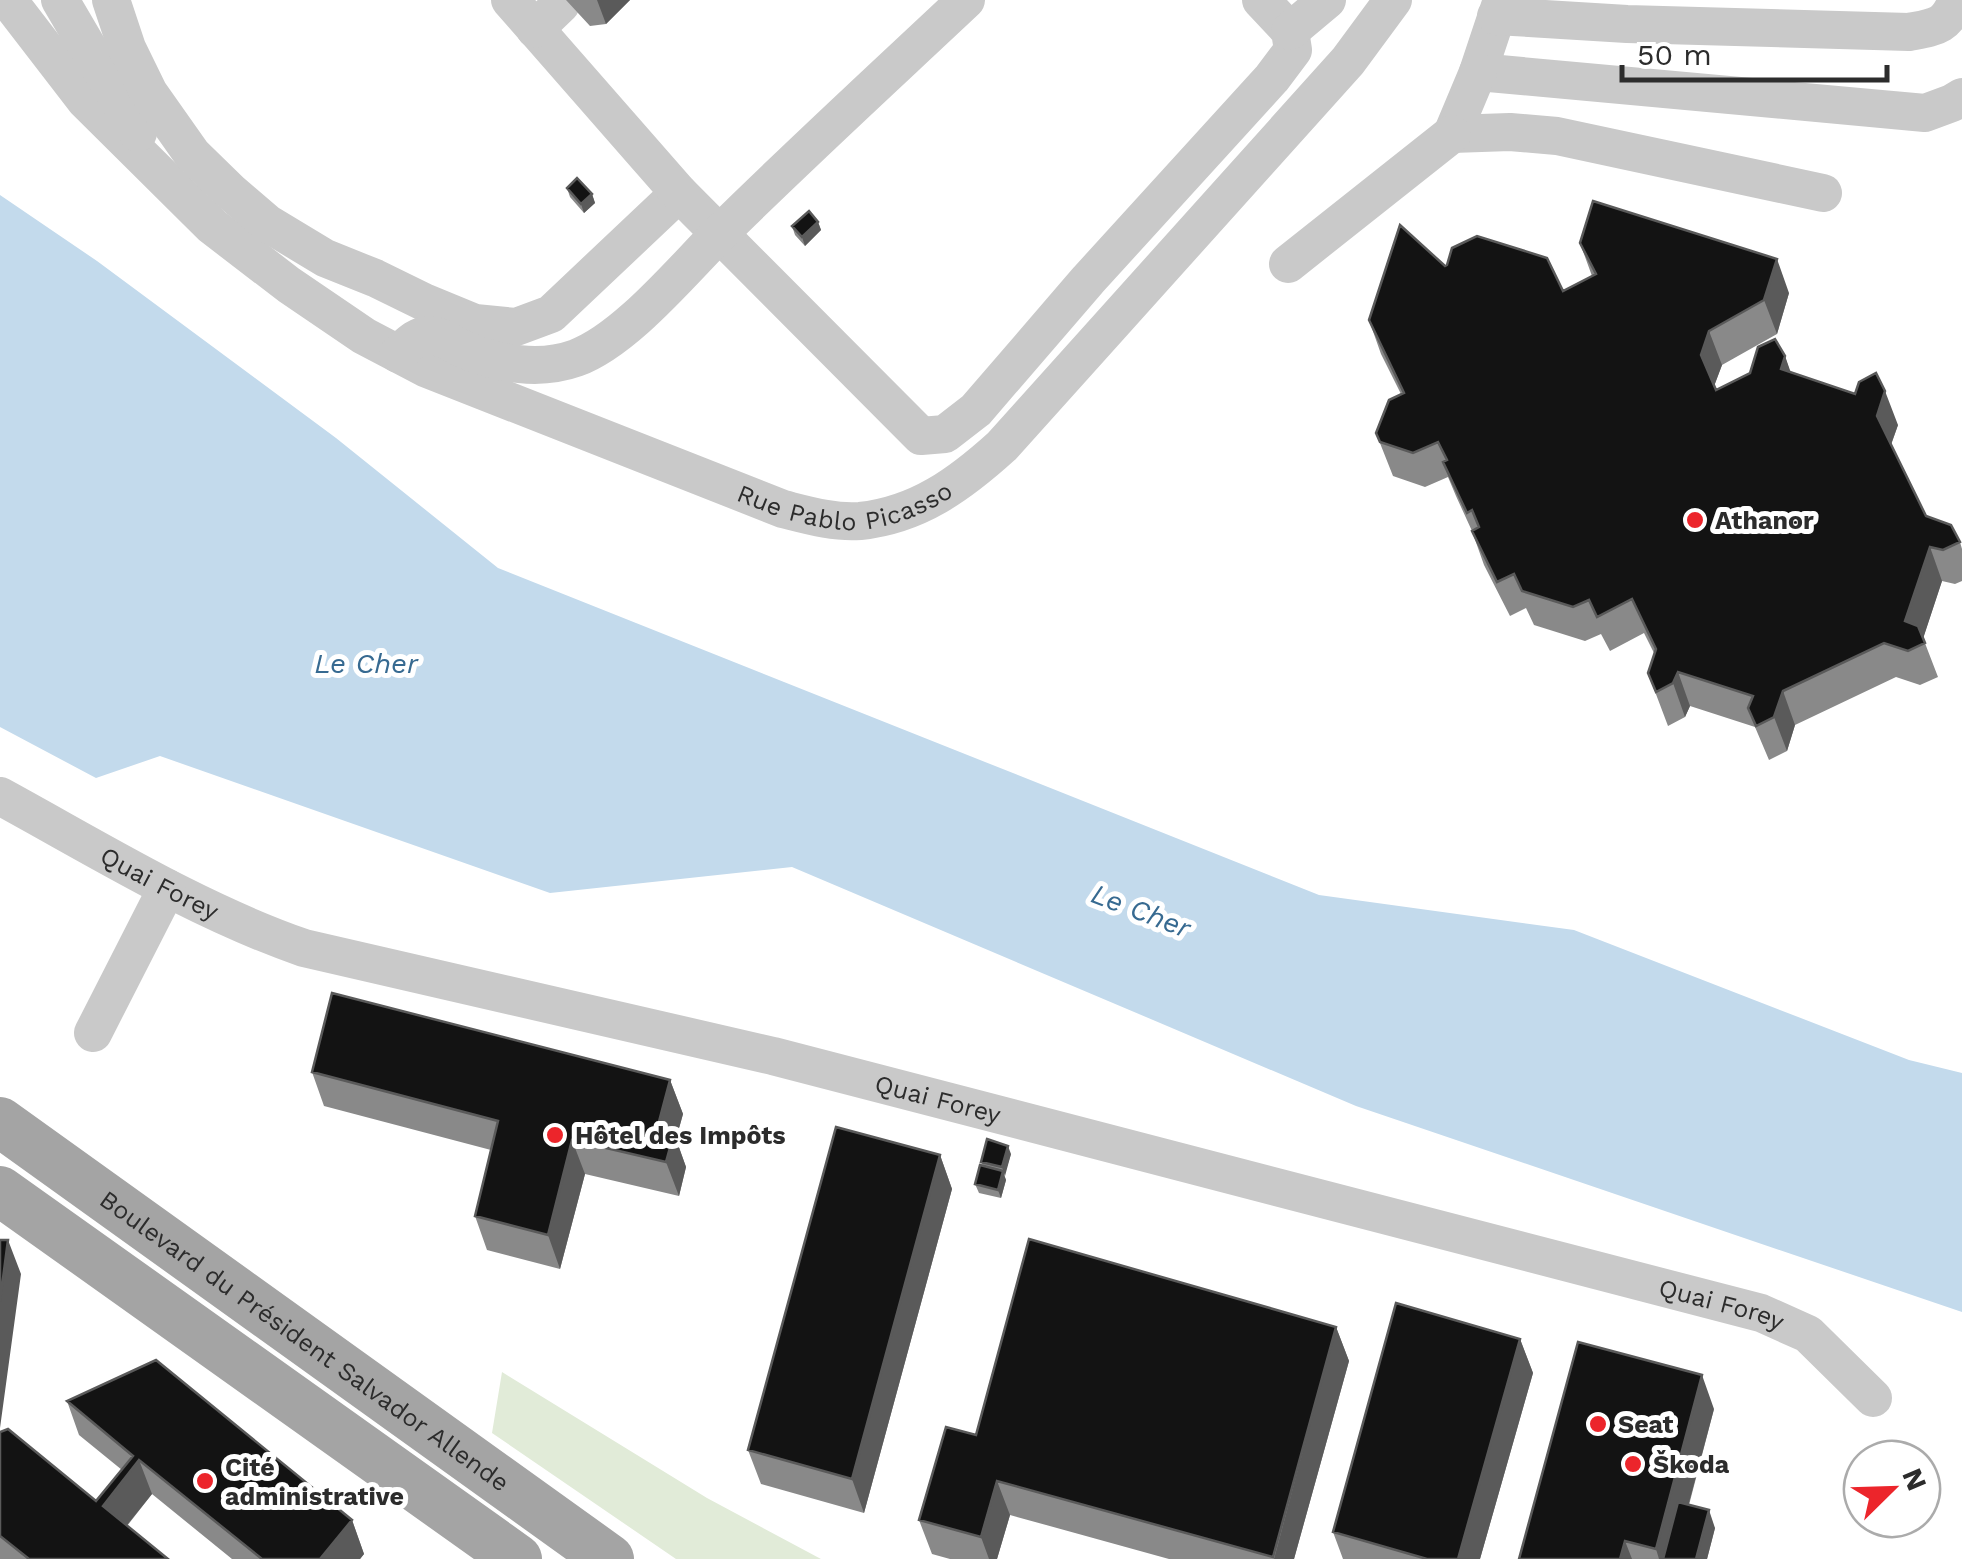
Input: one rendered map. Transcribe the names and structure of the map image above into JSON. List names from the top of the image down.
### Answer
{
  "streets": {
    "main road": ["Boulevard du Président Salvador Allende"],
    "street": ["Rue Pablo Picasso", "Quai Forey"]
  },
  "water": ["Le Cher"],
  "places": [
    "Athanor",
    "Hôtel des Impôts",
    "Seat",
    "Škoda",
    "Cité administrative"
  ],
  "scale_bar": "50 m",
  "north": "top right"
}
